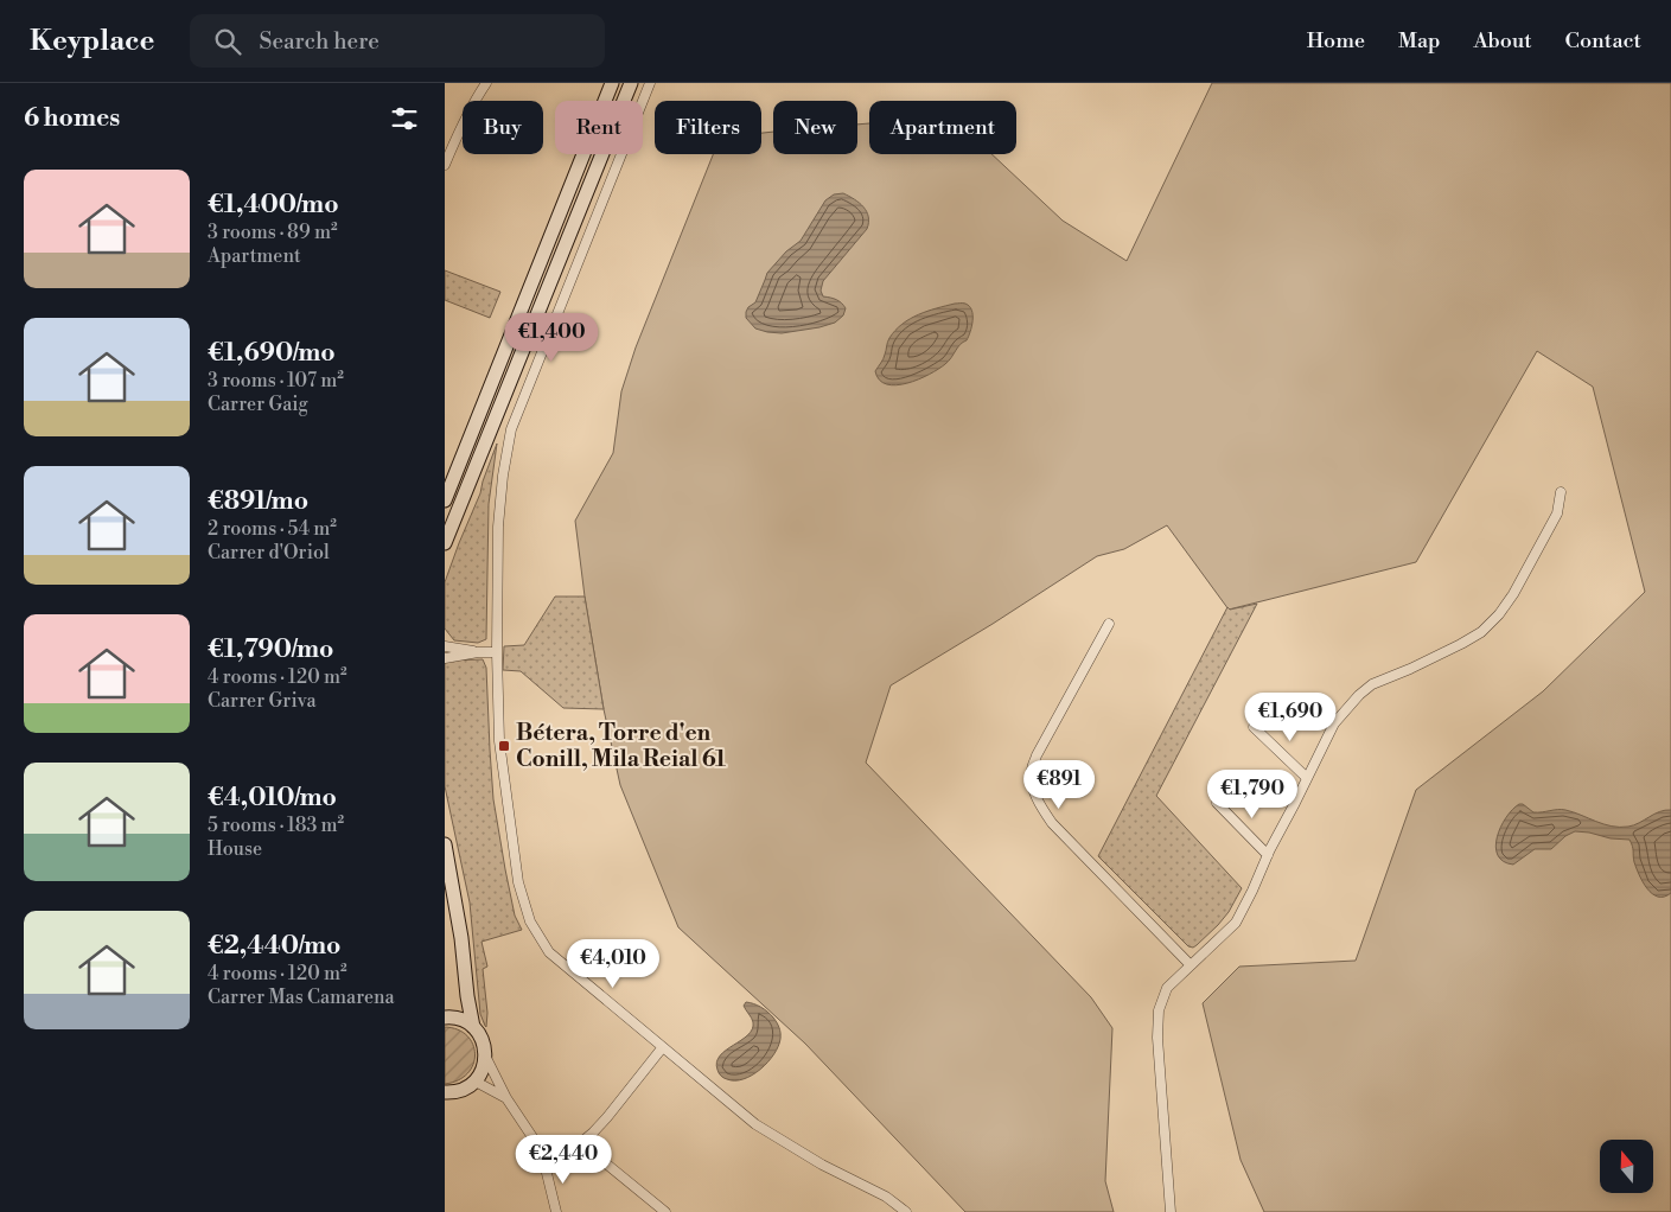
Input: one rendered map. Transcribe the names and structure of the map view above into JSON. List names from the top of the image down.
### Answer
{
  "places": {
    "transit": ["Bétera, Torre d'en Conill, Mila Reial 61"]
  },
  "north": "top",
  "page": {
    "header": "Keyplace",
    "search": "Search here",
    "nav": [
      "Home",
      "Map",
      "About",
      "Contact"
    ],
    "heading": "6 homes",
    "chip": [
      "Buy",
      "Rent",
      "Filters",
      "New",
      "Apartment"
    ],
    "list": [
      {
        "name": "€1,400/mo",
        "note": "3 rooms · 89 m² · Apartment"
      },
      {
        "name": "€1,690/mo",
        "note": "3 rooms · 107 m² · Carrer Gaig"
      },
      {
        "name": "€891/mo",
        "note": "2 rooms · 54 m² · Carrer d'Oriol"
      },
      {
        "name": "€1,790/mo",
        "note": "4 rooms · 120 m² · Carrer Griva"
      },
      {
        "name": "€4,010/mo",
        "note": "5 rooms · 183 m² · House"
      },
      {
        "name": "€2,440/mo",
        "note": "4 rooms · 120 m² · Carrer Mas Camarena"
      }
    ],
    "price": [
      "€1,400",
      "€1,690",
      "€891",
      "€1,790",
      "€4,010",
      "€2,440"
    ]
  }
}
